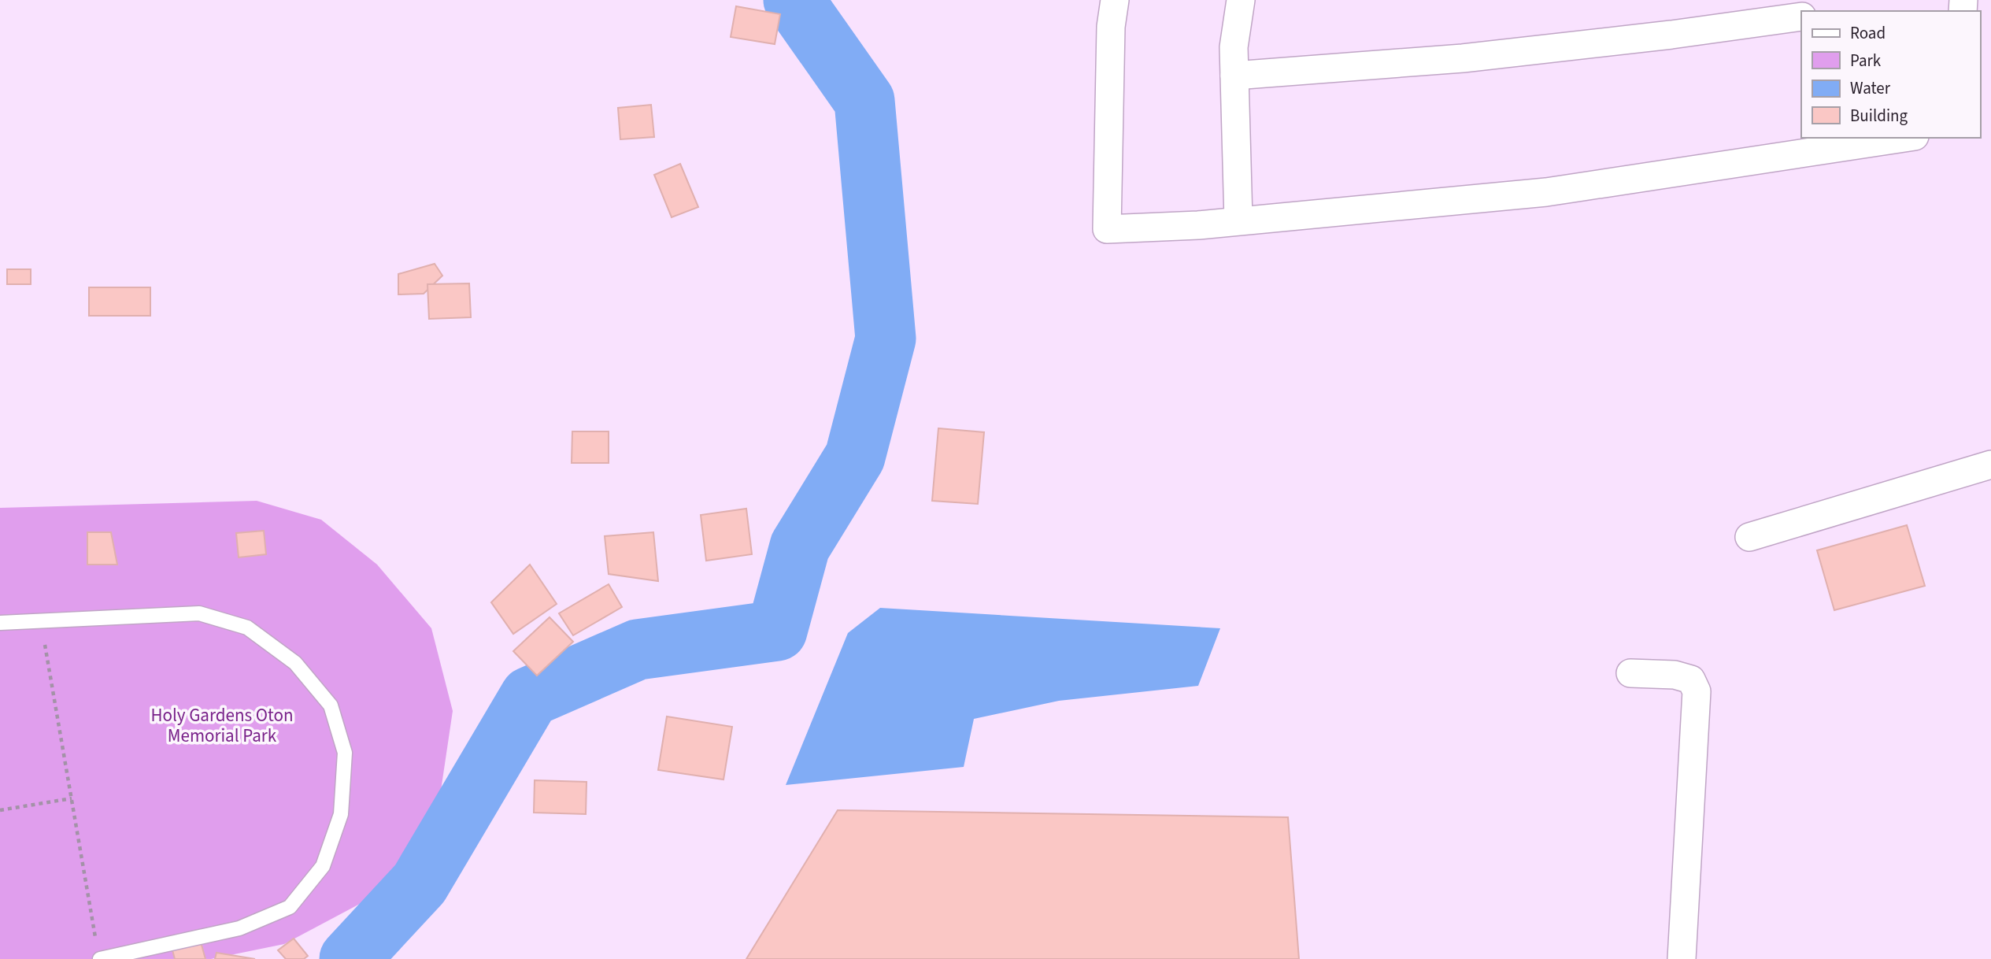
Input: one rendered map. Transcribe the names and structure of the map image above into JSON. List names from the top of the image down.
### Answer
{
  "parks": ["Holy Gardens Oton Memorial Park"],
  "legend": [
    "Road",
    "Park",
    "Water",
    "Building"
  ]
}
